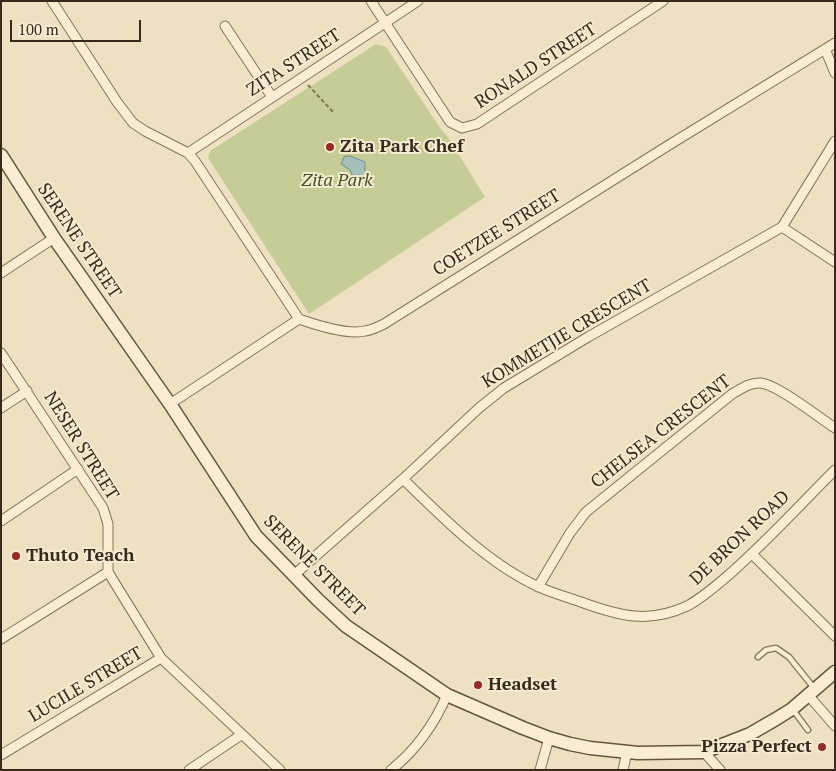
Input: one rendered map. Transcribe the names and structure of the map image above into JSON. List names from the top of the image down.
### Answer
{
  "streets": {
    "street": [
      "ZITA STREET",
      "RONALD STREET",
      "COETZEE STREET",
      "SERENE STREET",
      "KOMMETJIE CRESCENT",
      "CHELSEA CRESCENT",
      "NESER STREET",
      "DE BRON ROAD",
      "LUCILE STREET"
    ]
  },
  "crossings": [
    ["ZITA STREET", "RONALD STREET"],
    ["SERENE STREET", "KOMMETJIE CRESCENT"],
    ["KOMMETJIE CRESCENT", "DE BRON ROAD"],
    ["CHELSEA CRESCENT", "DE BRON ROAD"]
  ],
  "parks": ["Zita Park"],
  "places": [
    "Zita Park Chef",
    "Thuto Teach",
    "Headset",
    "Pizza Perfect"
  ],
  "scale_bar": "100 m"
}
